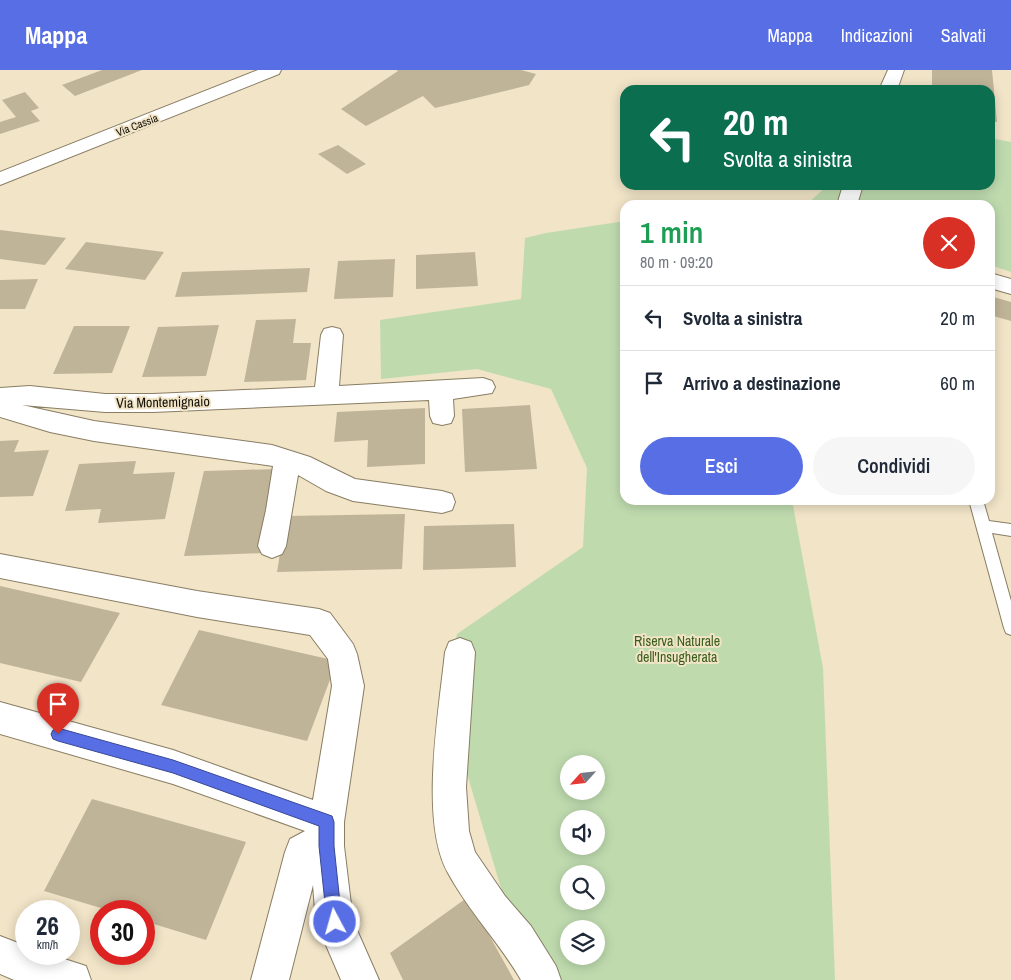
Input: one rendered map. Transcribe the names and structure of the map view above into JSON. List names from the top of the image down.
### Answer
{
  "streets": {
    "street": ["Via Cassia", "Via Montemignaio"]
  },
  "parks": ["Riserva Naturale dell'Insugherata"],
  "north": "bottom left",
  "page": {
    "header": "Mappa",
    "nav": ["Mappa", "Indicazioni", "Salvati"],
    "turn": ["20 m", "Svolta a sinistra"],
    "heading": ["1 min", "80 m · 09:20"],
    "list": [
      {
        "name": "Svolta a sinistra",
        "value": "20 m"
      },
      {
        "name": "Arrivo a destinazione",
        "value": "60 m"
      }
    ],
    "buttons": ["Esci", "Condividi"],
    "speed": "26 km/h",
    "limit": "30"
  }
}
